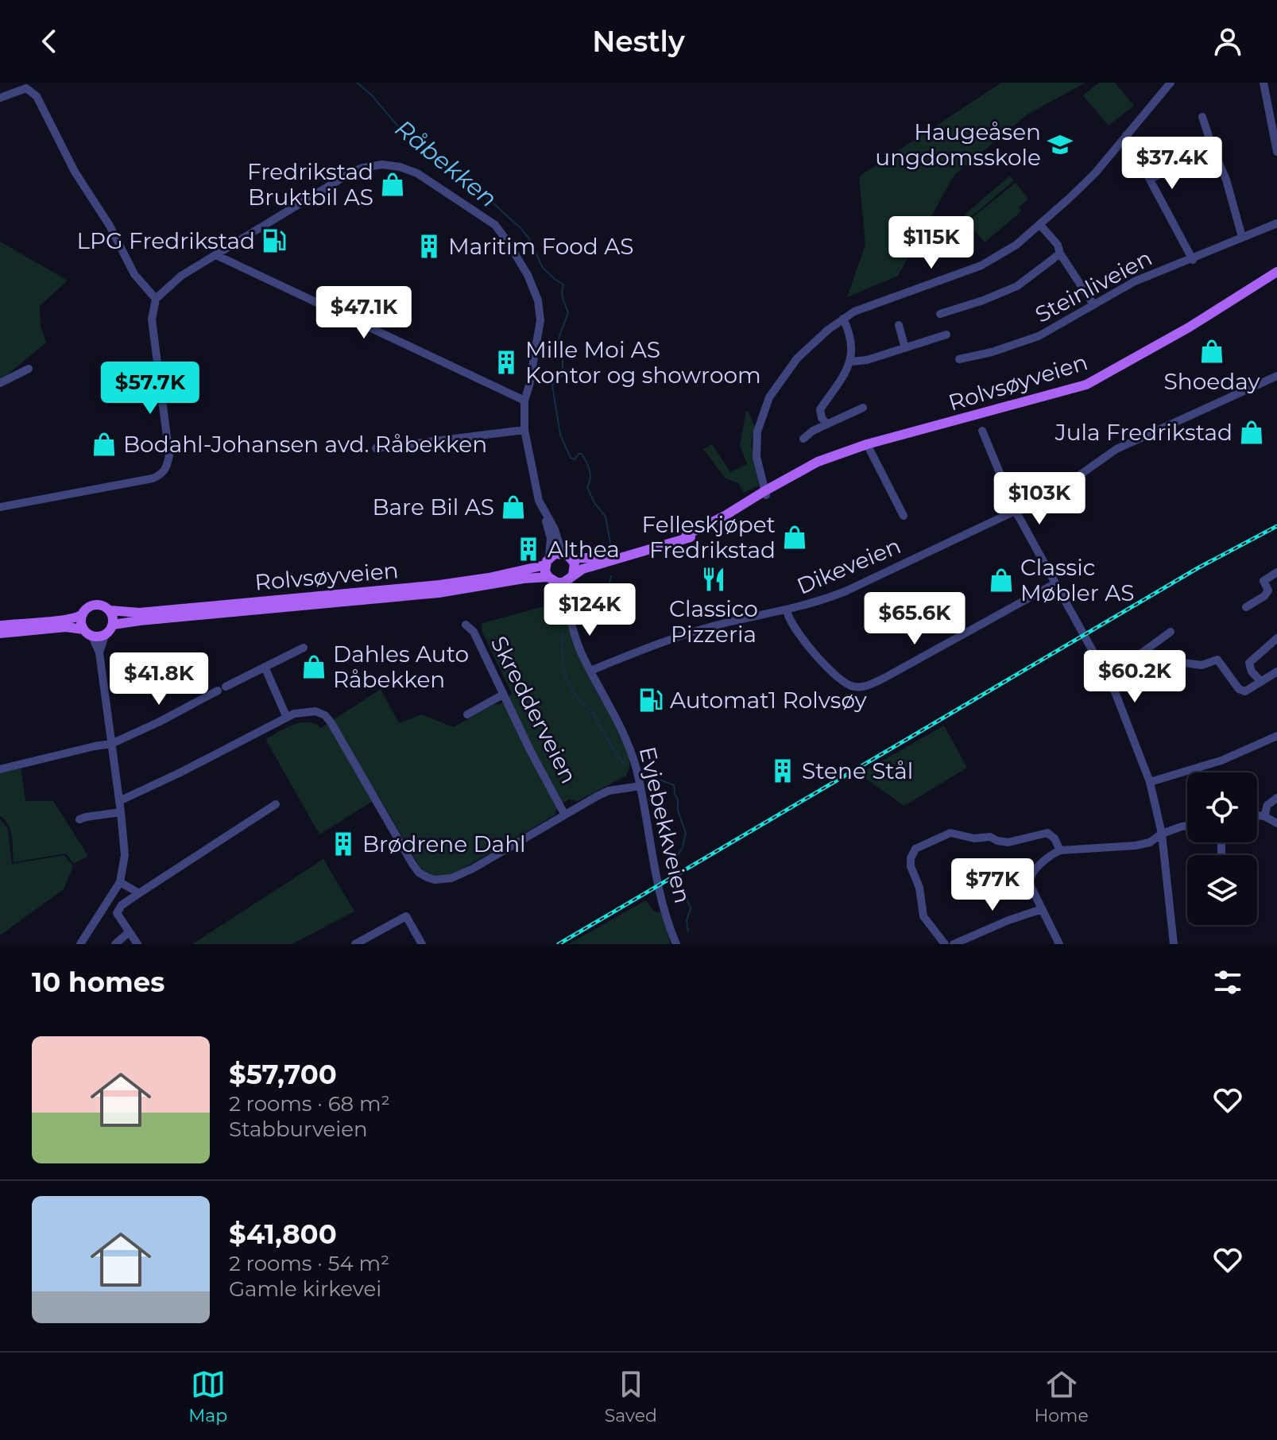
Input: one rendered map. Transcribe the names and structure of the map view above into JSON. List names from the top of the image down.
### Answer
{
  "streets": {
    "main road": ["Rolvsøyveien"],
    "street": [
      "Steinliveien",
      "Dikeveien",
      "Skredderveien",
      "Evjebekkveien"
    ]
  },
  "crossings": [
    ["Rolvsøyveien", "Evjebekkveien"],
    ["Dikeveien", "Evjebekkveien"]
  ],
  "water": ["Råbekken"],
  "places": {
    "school or university": ["Haugeåsen ungdomsskole"],
    "shop": [
      "Fredrikstad Bruktbil AS",
      "Shoeday",
      "Jula Fredrikstad",
      "Bodahl-Johansen avd. Råbekken",
      "Bare Bil AS",
      "Felleskjøpet Fredrikstad",
      "Classic Møbler AS",
      "Dahles Auto Råbekken"
    ],
    "fuel station": ["LPG Fredrikstad", "Automat1 Rolvsøy"],
    "building": [
      "Maritim Food AS",
      "Mille Moi AS Kontor og showroom",
      "Althea",
      "Stene Stål",
      "Brødrene Dahl"
    ],
    "restaurant": ["Classico Pizzeria"]
  },
  "page": {
    "header": "Nestly",
    "price": [
      "$37.4K",
      "$115K",
      "$47.1K",
      "$57.7K",
      "$103K",
      "$124K",
      "$65.6K",
      "$60.2K",
      "$41.8K",
      "$77K"
    ],
    "heading": "10 homes",
    "list": [
      {
        "name": "$57,700",
        "note": "2 rooms · 68 m² · Stabburveien"
      },
      {
        "name": "$41,800",
        "note": "2 rooms · 54 m² · Gamle kirkevei"
      }
    ],
    "tabs": ["Map", "Saved", "Home"]
  }
}
